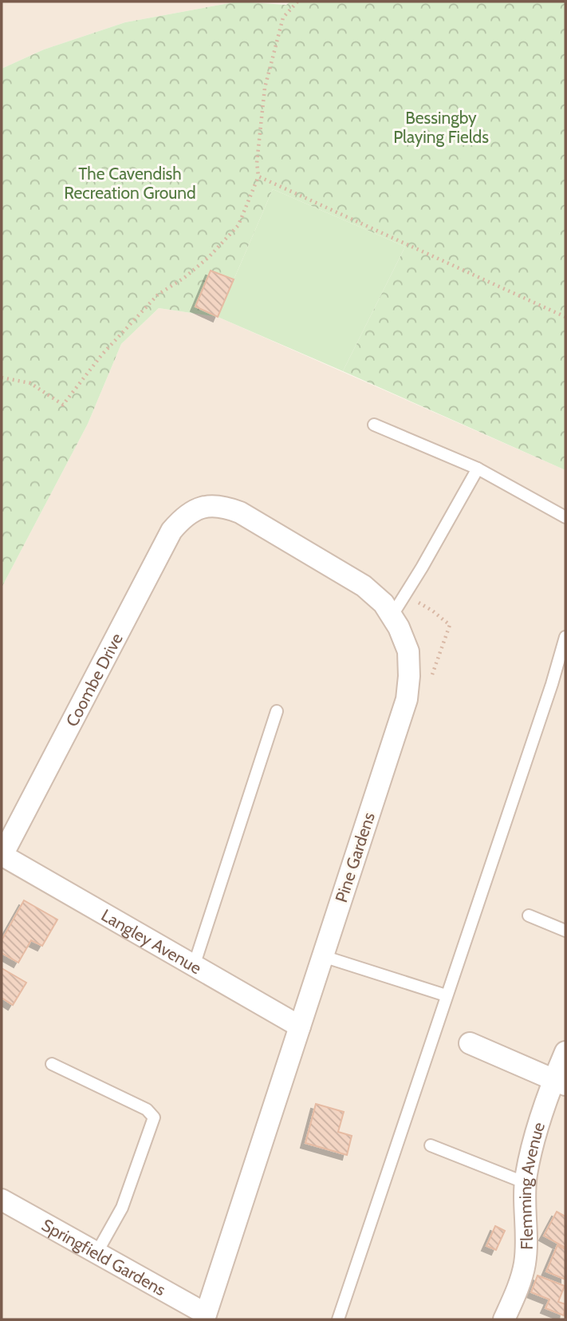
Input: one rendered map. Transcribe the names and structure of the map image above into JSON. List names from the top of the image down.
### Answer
{
  "streets": {
    "street": [
      "Coombe Drive",
      "Pine Gardens",
      "Langley Avenue",
      "Flemming Avenue",
      "Springfield Gardens"
    ]
  },
  "crossings": [
    ["Coombe Drive", "Pine Gardens"],
    ["Coombe Drive", "Langley Avenue"],
    ["Pine Gardens", "Langley Avenue"],
    ["Pine Gardens", "Springfield Gardens"]
  ],
  "parks": ["Bessingby Playing Fields", "The Cavendish Recreation Ground"]
}
